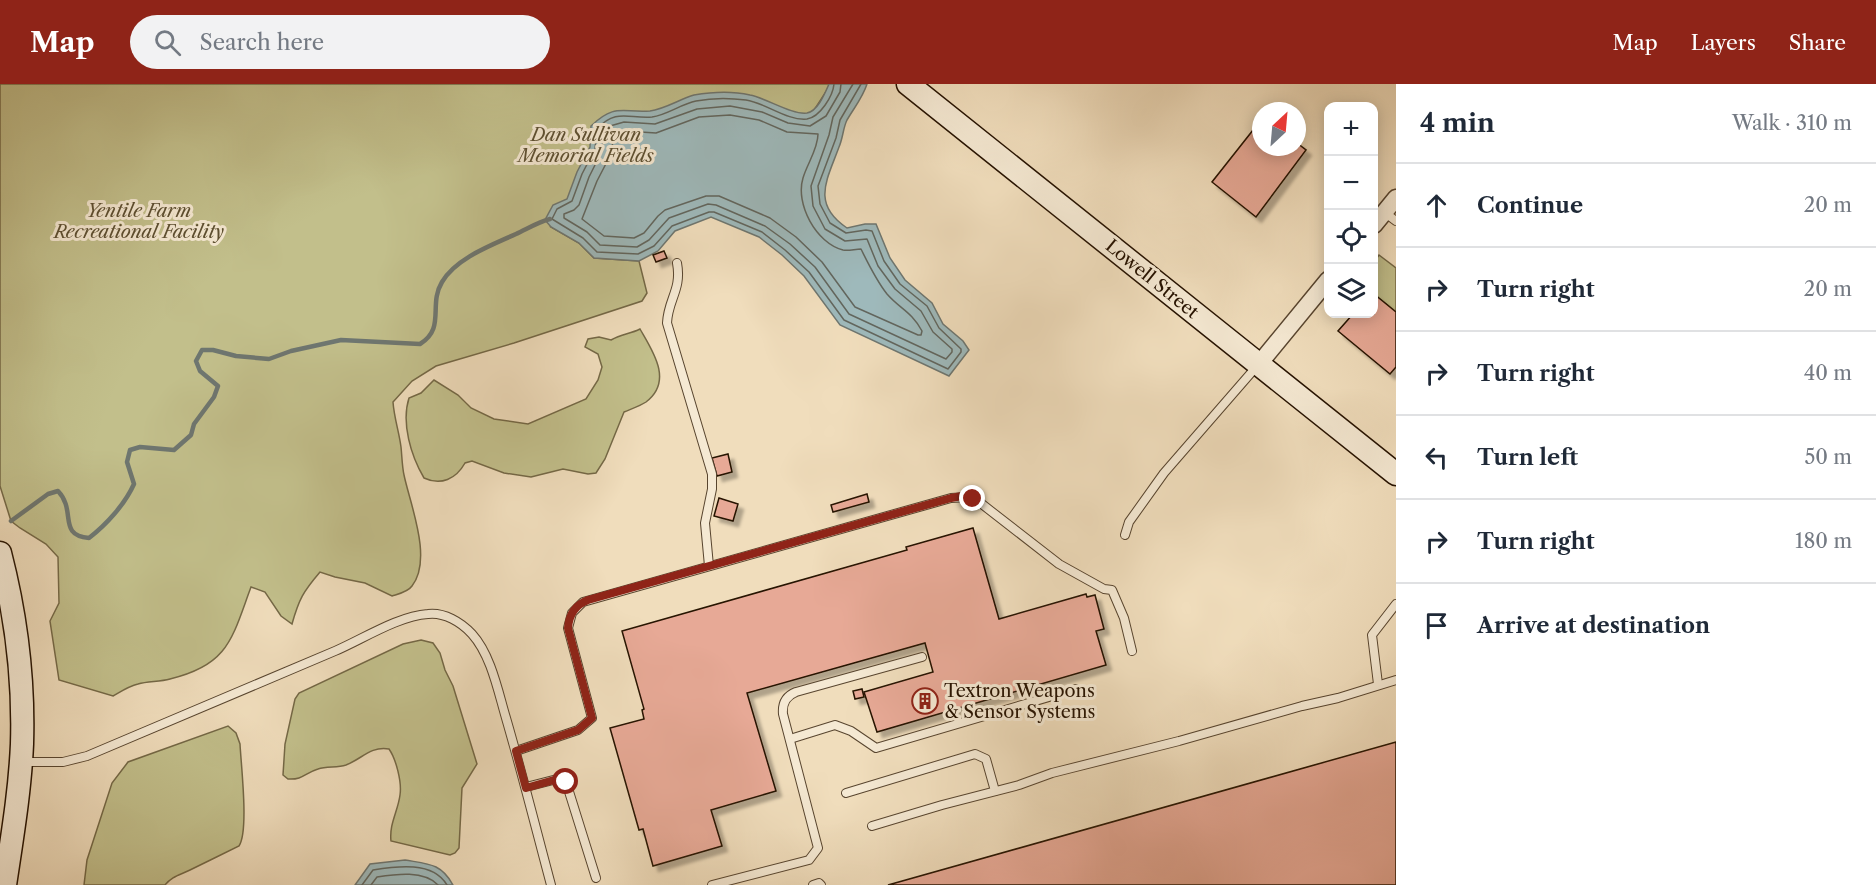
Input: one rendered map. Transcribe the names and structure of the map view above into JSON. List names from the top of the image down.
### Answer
{
  "streets": {
    "main road": ["Lowell Street"]
  },
  "parks": ["Dan Sullivan Memorial Fields", "Yentile Farm Recreational Facility"],
  "places": {
    "building": ["Textron Weapons & Sensor Systems"]
  },
  "north": "top right",
  "page": {
    "header": "Map",
    "search": "Search here",
    "nav": ["Map", "Layers", "Share"],
    "heading": ["4 min", "Walk · 310 m"],
    "map_buttons": ["+", "−"],
    "list": [
      ["Continue", "20 m"],
      ["Turn right", "20 m"],
      ["Turn right", "40 m"],
      ["Turn left", "50 m"],
      ["Turn right", "180 m"],
      "Arrive at destination"
    ]
  }
}
